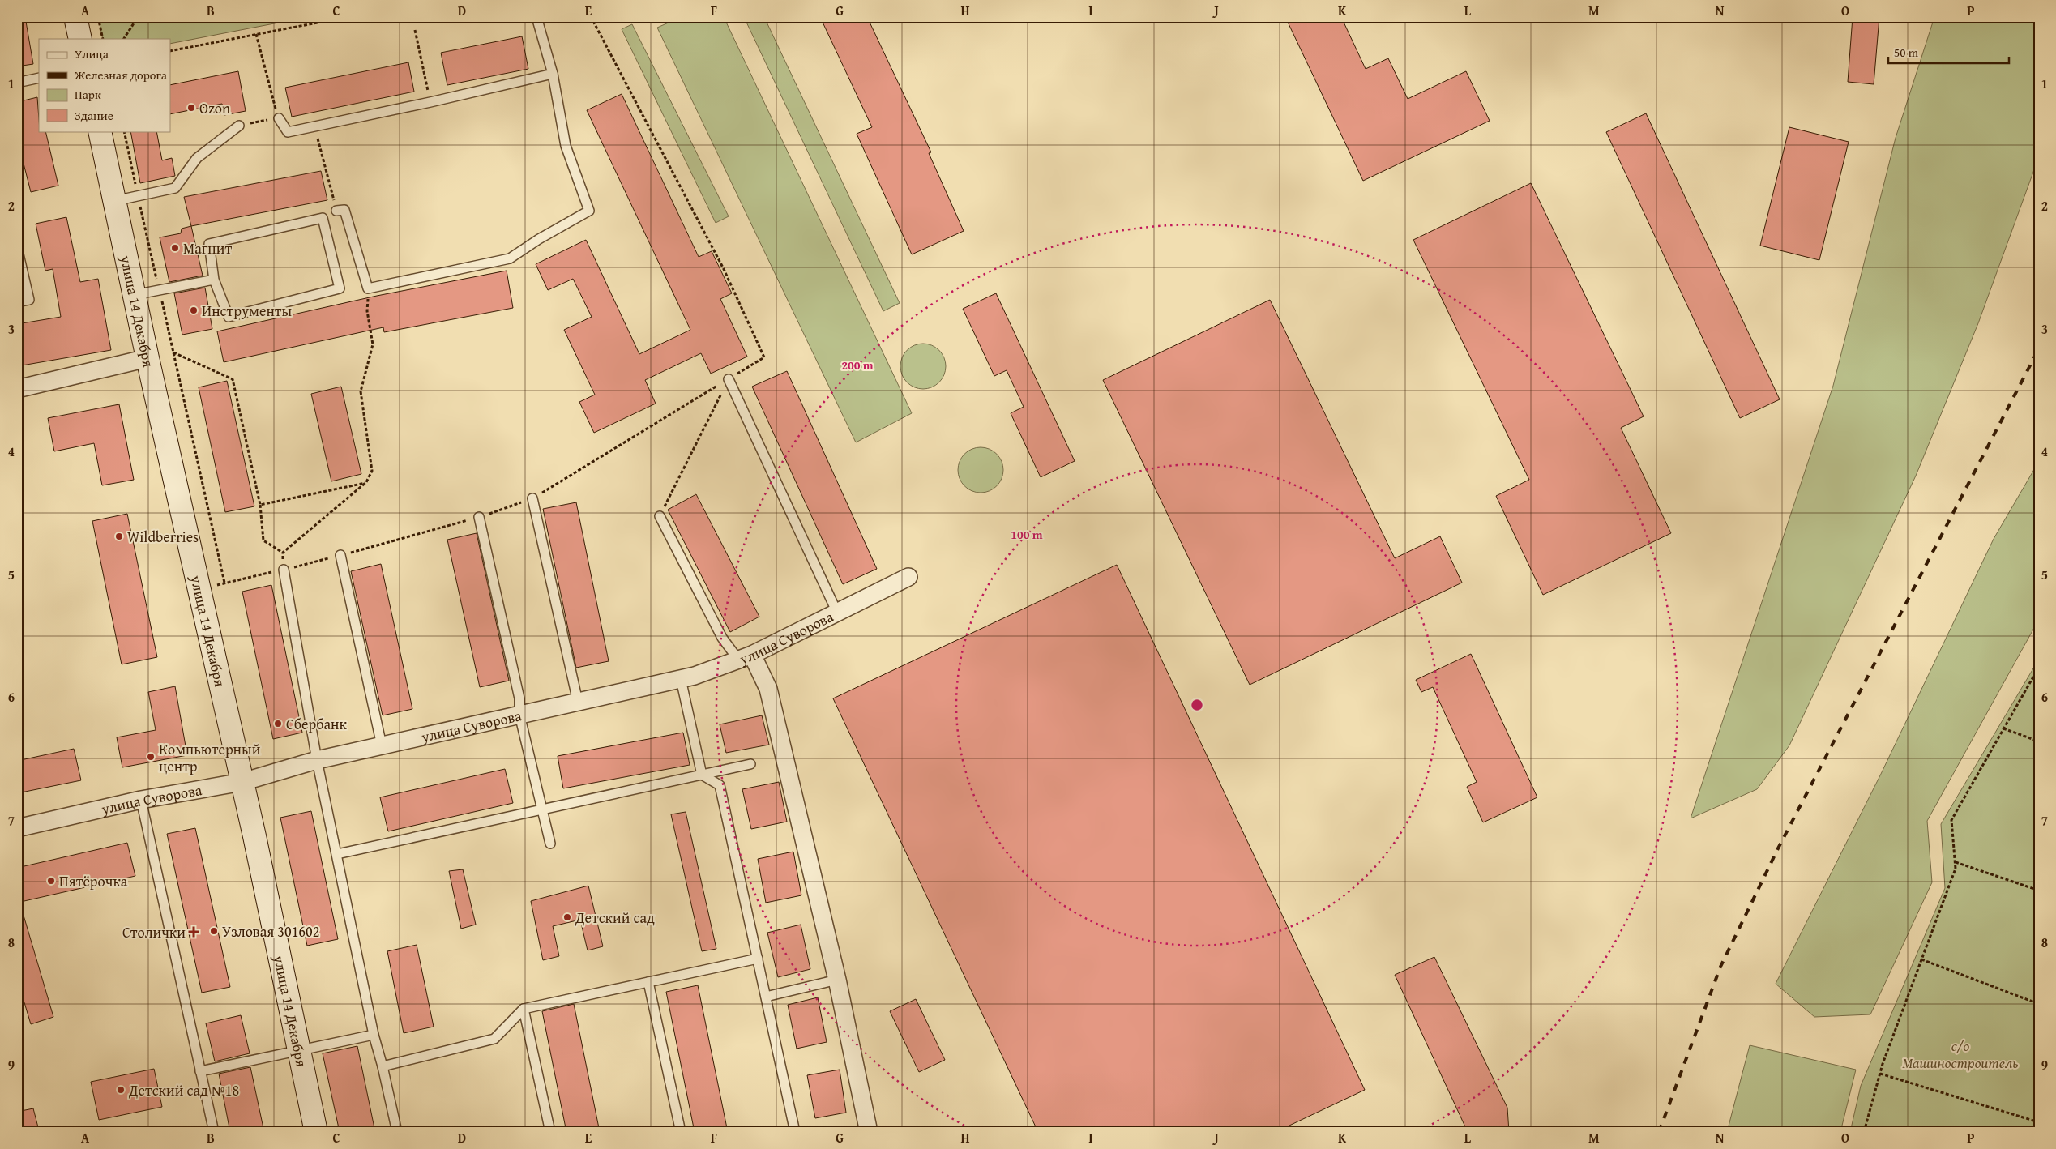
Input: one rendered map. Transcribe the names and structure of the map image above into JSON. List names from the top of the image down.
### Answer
{
  "streets": {
    "main road": ["улица 14 Декабря"],
    "street": ["улица Суворова"]
  },
  "crossings": [
    ["улица 14 Декабря", "улица Суворова"]
  ],
  "parks": ["с/о Машиностроитель"],
  "places": {
    "other": [
      "Ozon",
      "Магнит",
      "Инструменты",
      "Wildberries",
      "Сбербанк",
      "Компьютерный центр",
      "Пятёрочка",
      "Детский сад",
      "Узловая 301602",
      "Детский сад №18"
    ],
    "health": ["Столички"]
  },
  "legend": [
    "Улица",
    "Железная дорога",
    "Парк",
    "Здание"
  ],
  "scale_bar": "50 m",
  "grid": {
    "columns": [
      "A",
      "B",
      "C",
      "D",
      "E",
      "F",
      "G",
      "H",
      "I",
      "J",
      "K",
      "L",
      "M",
      "N",
      "O",
      "P"
    ],
    "rows": [
      "1",
      "2",
      "3",
      "4",
      "5",
      "6",
      "7",
      "8",
      "9"
    ]
  },
  "rings": ["200 m", "100 m"]
}
